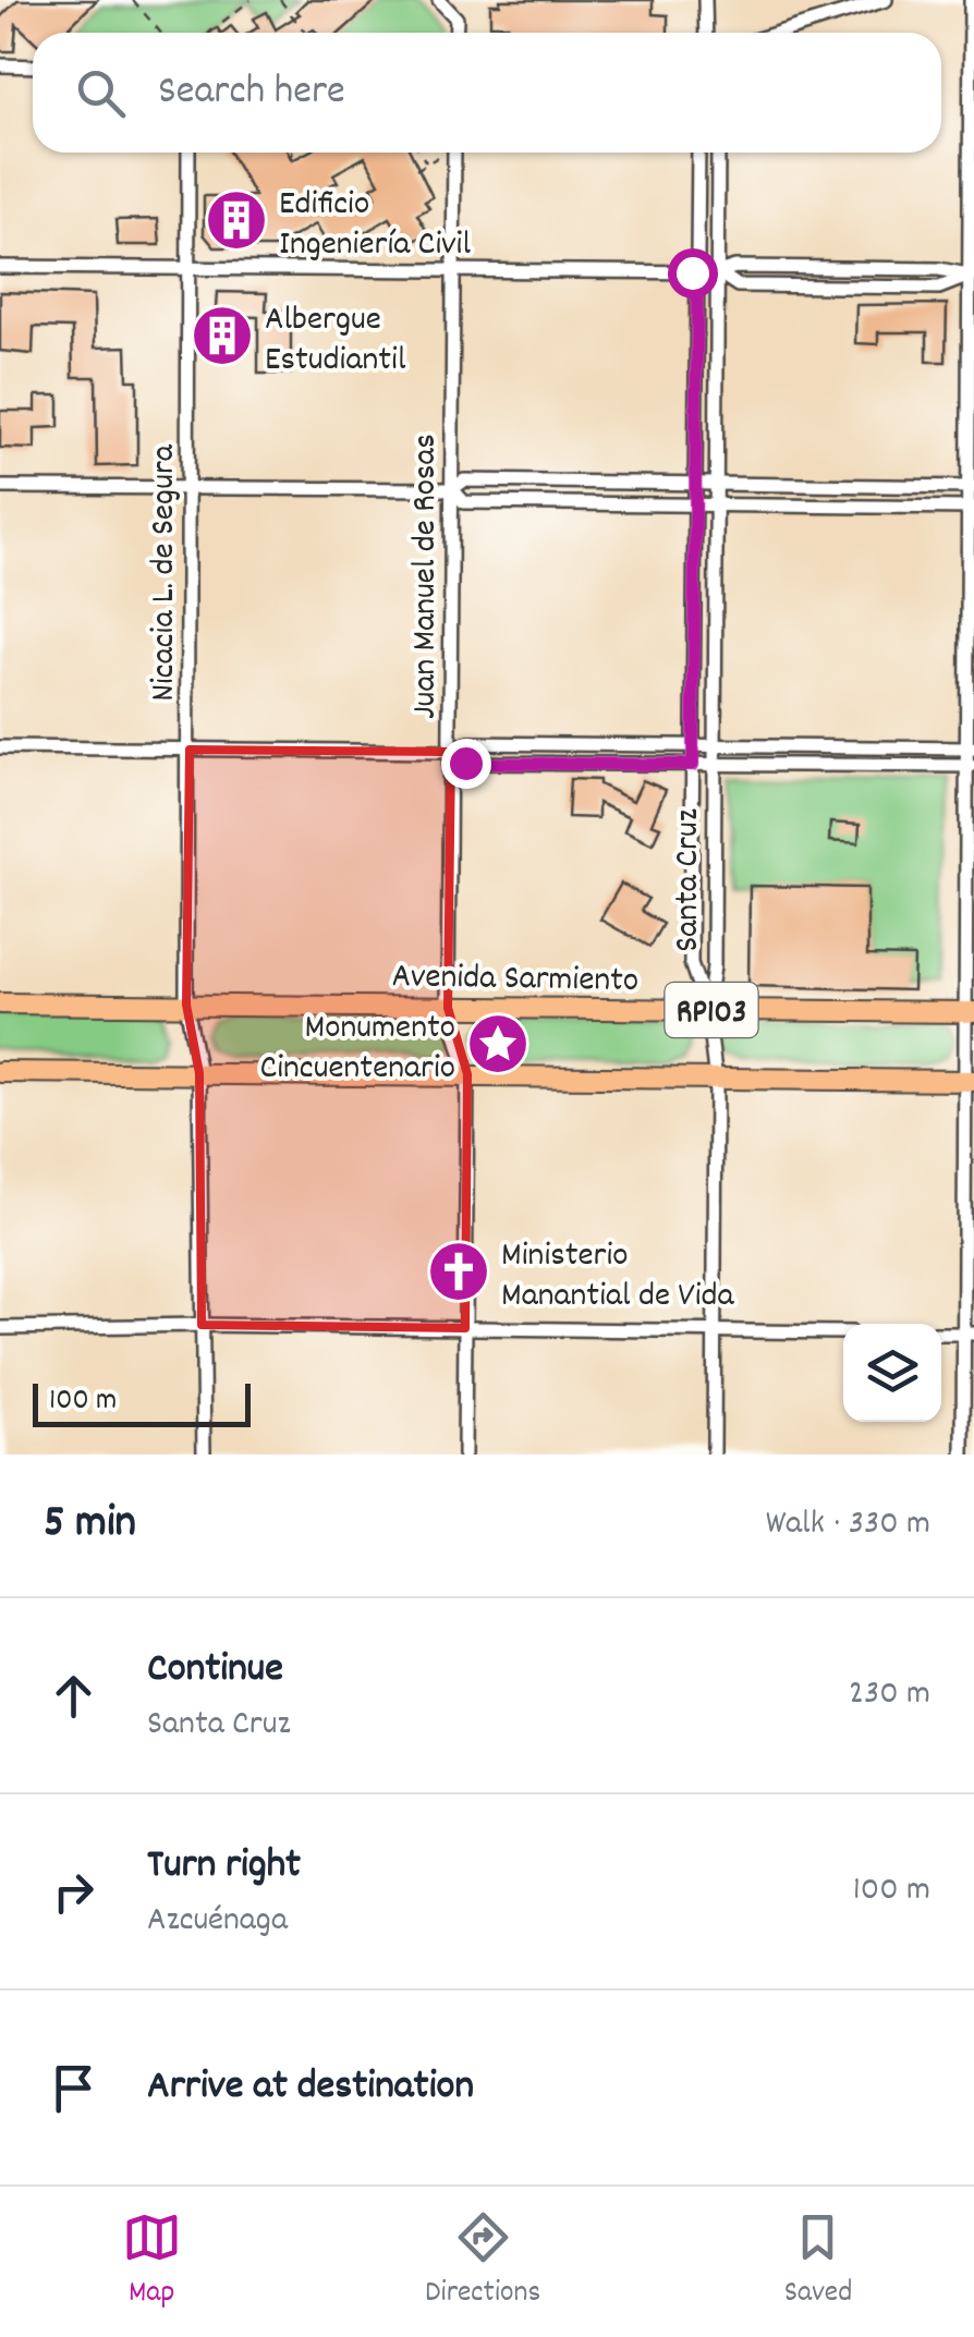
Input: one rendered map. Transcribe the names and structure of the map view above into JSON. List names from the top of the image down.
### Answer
{
  "streets": {
    "main road": ["Avenida Sarmiento", "RP103"],
    "street": ["Nicacia L. de Segura", "Juan Manuel de Rosas", "Santa Cruz"]
  },
  "crossings": [
    ["Nicacia L. de Segura", "Avenida Sarmiento"],
    ["Nicacia L. de Segura", "RP103"],
    ["Juan Manuel de Rosas", "Avenida Sarmiento"],
    ["Juan Manuel de Rosas", "RP103"],
    ["Santa Cruz", "Avenida Sarmiento"],
    ["Avenida Sarmiento", "RP103"]
  ],
  "places": {
    "building": ["Edificio Ingeniería Civil", "Albergue Estudiantil"],
    "place": ["Monumento Cincuentenario"],
    "church": ["Ministerio Manantial de Vida"]
  },
  "scale_bar": "100 m",
  "page": {
    "search": "Search here",
    "scale": "100 m",
    "heading": ["5 min", "Walk · 330 m"],
    "list": [
      ["Continue", "Santa Cruz", "230 m"],
      ["Turn right", "Azcuénaga", "100 m"],
      "Arrive at destination"
    ],
    "nav": ["Map", "Directions", "Saved"]
  }
}
